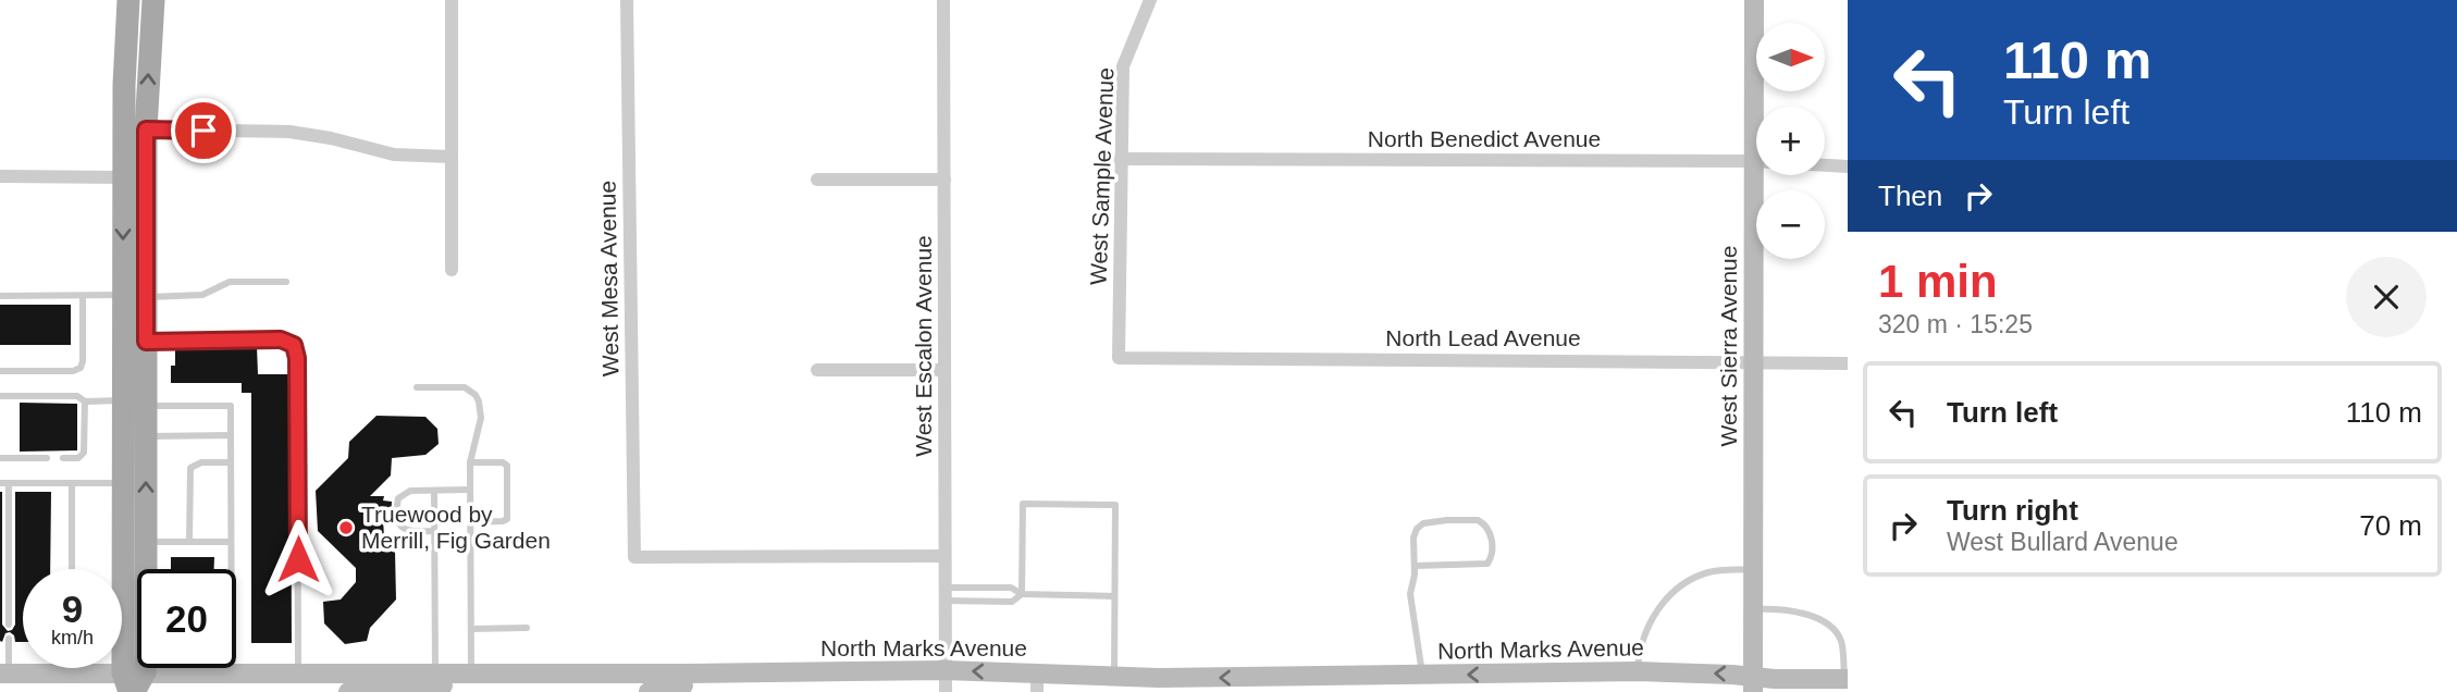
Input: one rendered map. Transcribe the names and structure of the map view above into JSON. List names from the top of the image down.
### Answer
{
  "streets": {
    "main road": ["West Sierra Avenue", "North Marks Avenue"],
    "street": [
      "North Benedict Avenue",
      "West Sample Avenue",
      "West Mesa Avenue",
      "North Lead Avenue",
      "West Escalon Avenue"
    ]
  },
  "crossings": [
    ["North Benedict Avenue", "West Sample Avenue"],
    ["North Benedict Avenue", "West Sierra Avenue"],
    ["West Sample Avenue", "North Lead Avenue"],
    ["West Mesa Avenue", "West Escalon Avenue"],
    ["North Lead Avenue", "West Sierra Avenue"],
    ["West Escalon Avenue", "North Marks Avenue"],
    ["West Sierra Avenue", "North Marks Avenue"]
  ],
  "one_way": ["North Marks Avenue"],
  "places": ["Truewood by Merrill, Fig Garden"],
  "north": "right",
  "page": {
    "turn": ["110 m", "Turn left"],
    "map_buttons": ["+", "−"],
    "then": "Then",
    "heading": ["1 min", "320 m · 15:25"],
    "list": [
      {
        "name": "Turn left",
        "value": "110 m"
      },
      {
        "name": "Turn right",
        "note": "West Bullard Avenue",
        "value": "70 m"
      }
    ],
    "speed": "9 km/h",
    "limit": "20"
  }
}
